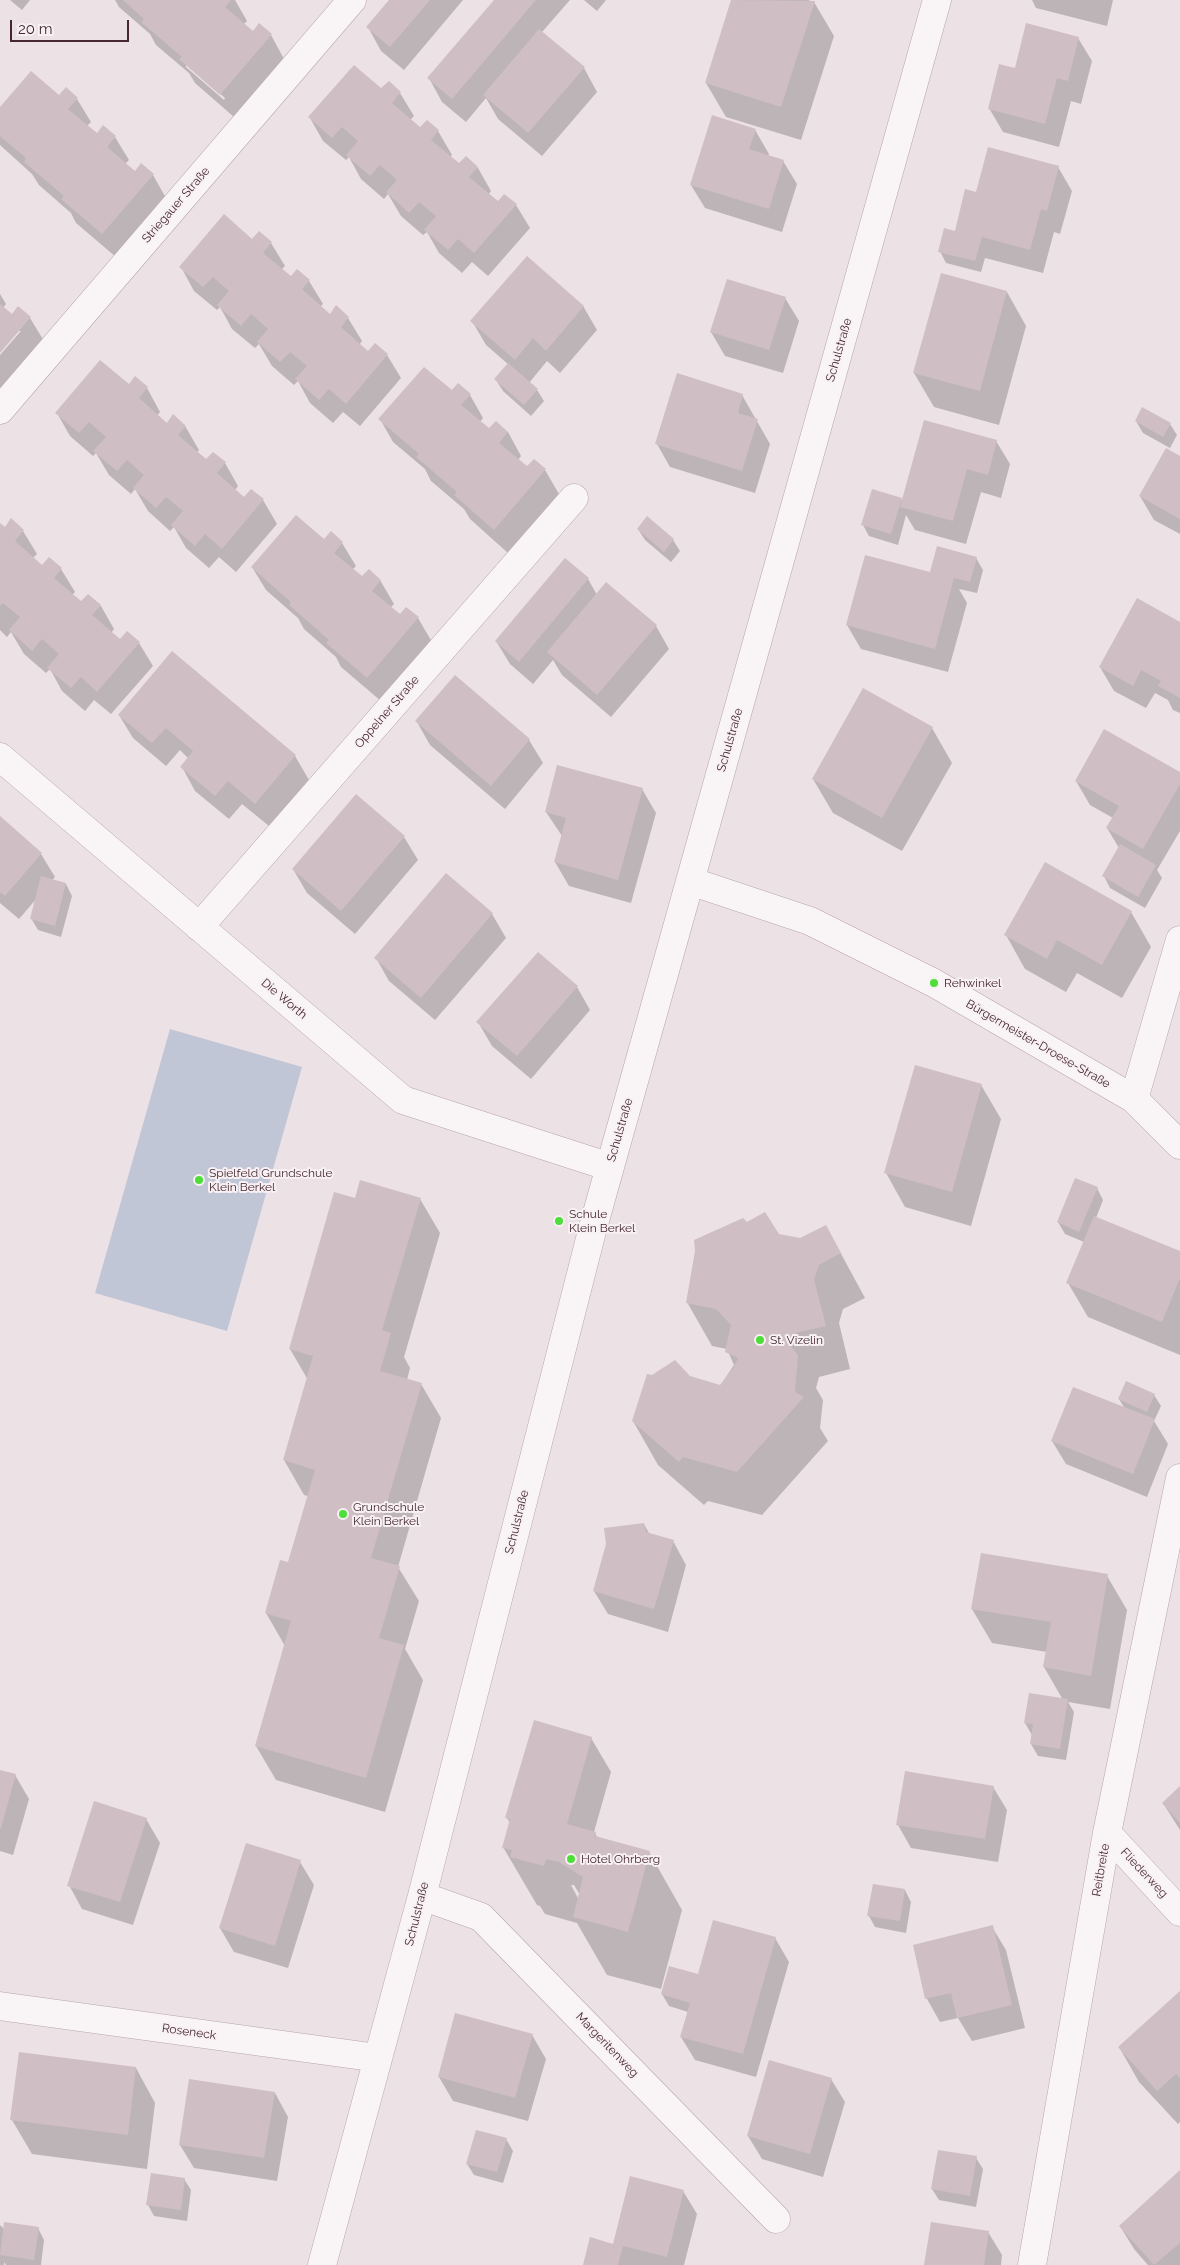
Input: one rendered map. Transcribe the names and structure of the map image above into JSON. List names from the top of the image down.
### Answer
{
  "streets": {
    "street": [
      "Striegauer Straße",
      "Schulstraße",
      "Oppelner Straße",
      "Die Worth",
      "Bürgermeister-Droese-Straße",
      "Reitbreite",
      "Fliederweg",
      "Roseneck",
      "Margeritenweg"
    ]
  },
  "crossings": [
    ["Schulstraße", "Die Worth"],
    ["Schulstraße", "Bürgermeister-Droese-Straße"],
    ["Schulstraße", "Roseneck"],
    ["Schulstraße", "Margeritenweg"],
    ["Oppelner Straße", "Die Worth"],
    ["Reitbreite", "Fliederweg"]
  ],
  "places": [
    "Rehwinkel",
    "Spielfeld Grundschule Klein Berkel",
    "Schule Klein Berkel",
    "St. Vizelin",
    "Grundschule Klein Berkel",
    "Hotel Ohrberg"
  ],
  "scale_bar": "20 m"
}
